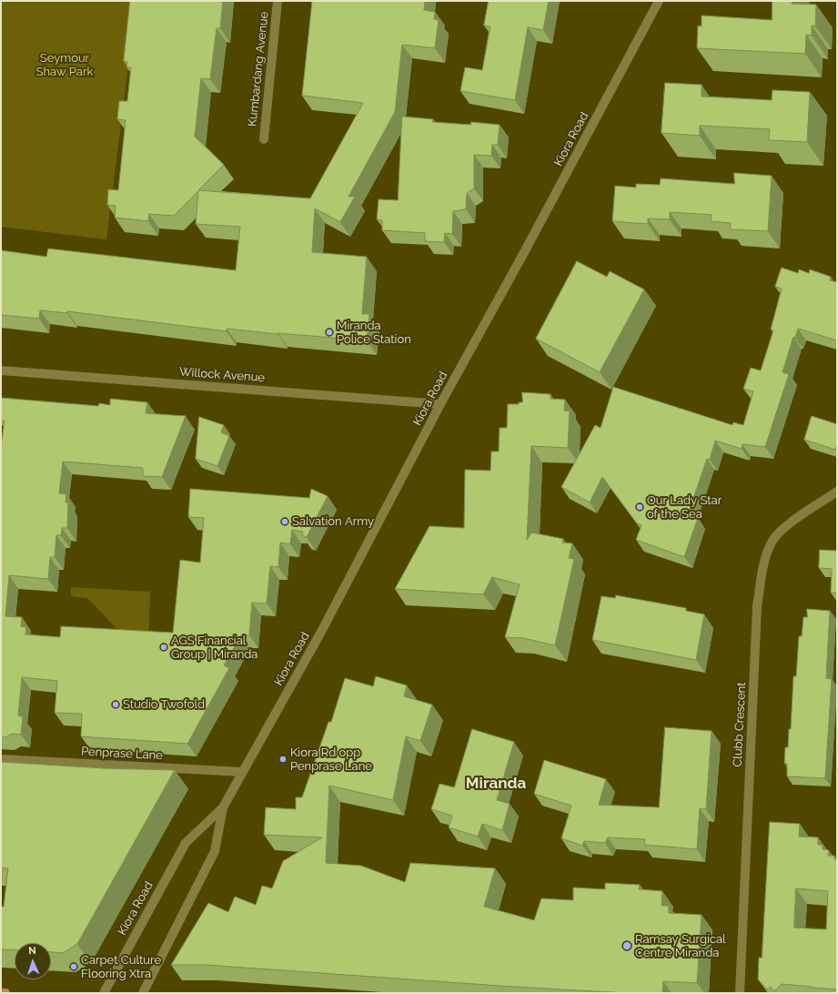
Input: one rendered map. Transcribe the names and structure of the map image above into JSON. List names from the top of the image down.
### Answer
{
  "streets": {
    "street": [
      "Kumbardang Avenue",
      "Kiora Road",
      "Willock Avenue",
      "Clubb Crescent",
      "Penprase Lane"
    ]
  },
  "crossings": [
    ["Kiora Road", "Willock Avenue"],
    ["Kiora Road", "Penprase Lane"]
  ],
  "districts": ["Miranda"],
  "parks": ["Seymour Shaw Park"],
  "places": [
    "Miranda Police Station",
    "Our Lady Star of the Sea",
    "Salvation Army",
    "AGS Financial Group | Miranda",
    "Studio Twofold",
    "Kiora Rd opp Penprase Lane",
    "Ramsay Surgical Centre Miranda",
    "Carpet Culture Flooring Xtra"
  ],
  "north": "top"
}
